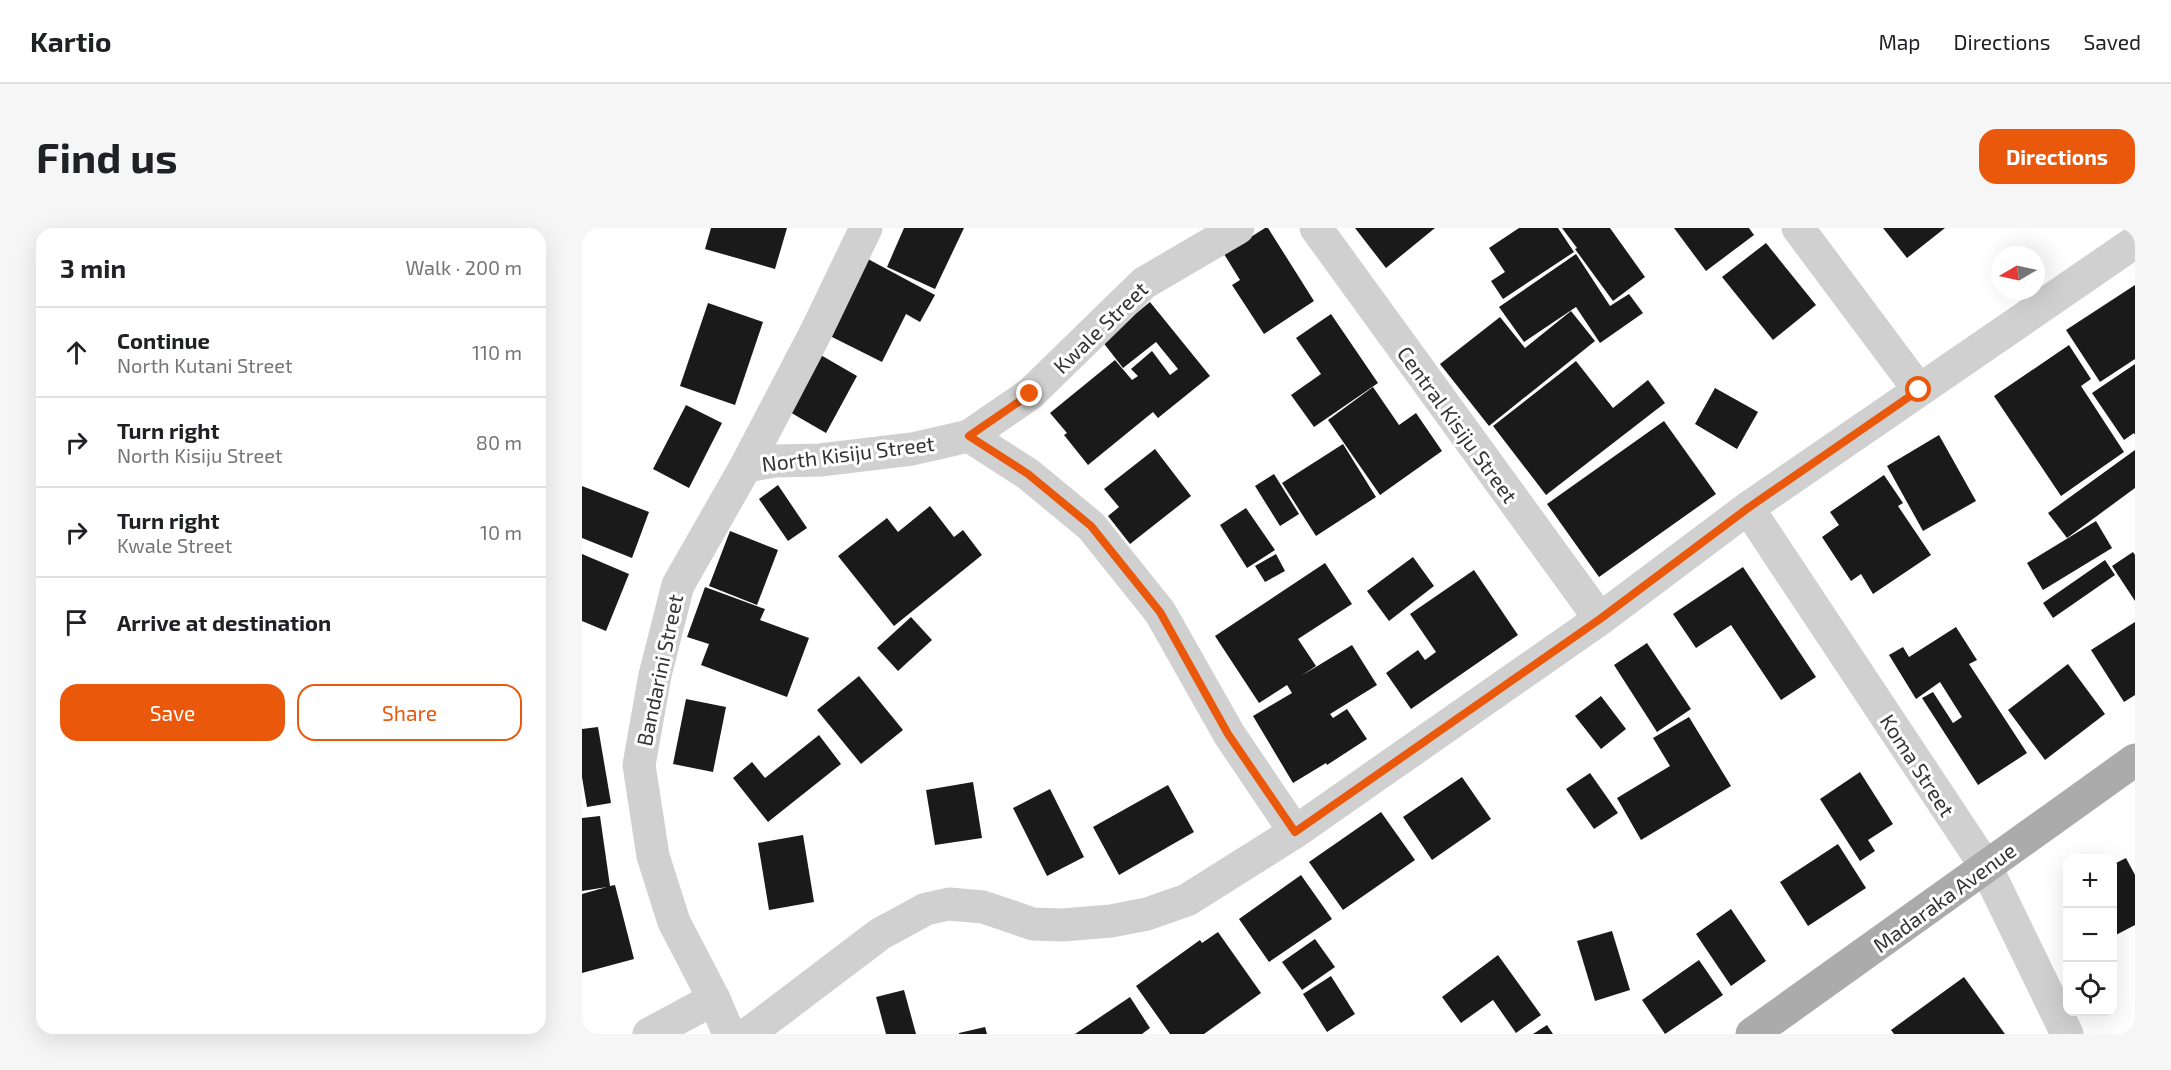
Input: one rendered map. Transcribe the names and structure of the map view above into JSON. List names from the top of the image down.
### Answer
{
  "streets": {
    "main road": ["Madaraka Avenue"],
    "street": [
      "Kwale Street",
      "Central Kisiju Street",
      "North Kisiju Street",
      "Bandarini Street",
      "Koma Street"
    ]
  },
  "crossings": [
    ["Kwale Street", "North Kisiju Street"],
    ["North Kisiju Street", "Bandarini Street"],
    ["Koma Street", "Madaraka Avenue"]
  ],
  "north": "left",
  "page": {
    "header": "Kartio",
    "nav": ["Map", "Directions", "Saved"],
    "buttons": [
      "Directions",
      ["Save", "Share"]
    ],
    "title": "Find us",
    "heading": ["3 min", "Walk · 200 m"],
    "list": [
      ["Continue", "North Kutani Street", "110 m"],
      ["Turn right", "North Kisiju Street", "80 m"],
      ["Turn right", "Kwale Street", "10 m"],
      "Arrive at destination"
    ],
    "map_buttons": ["+", "−"]
  }
}
